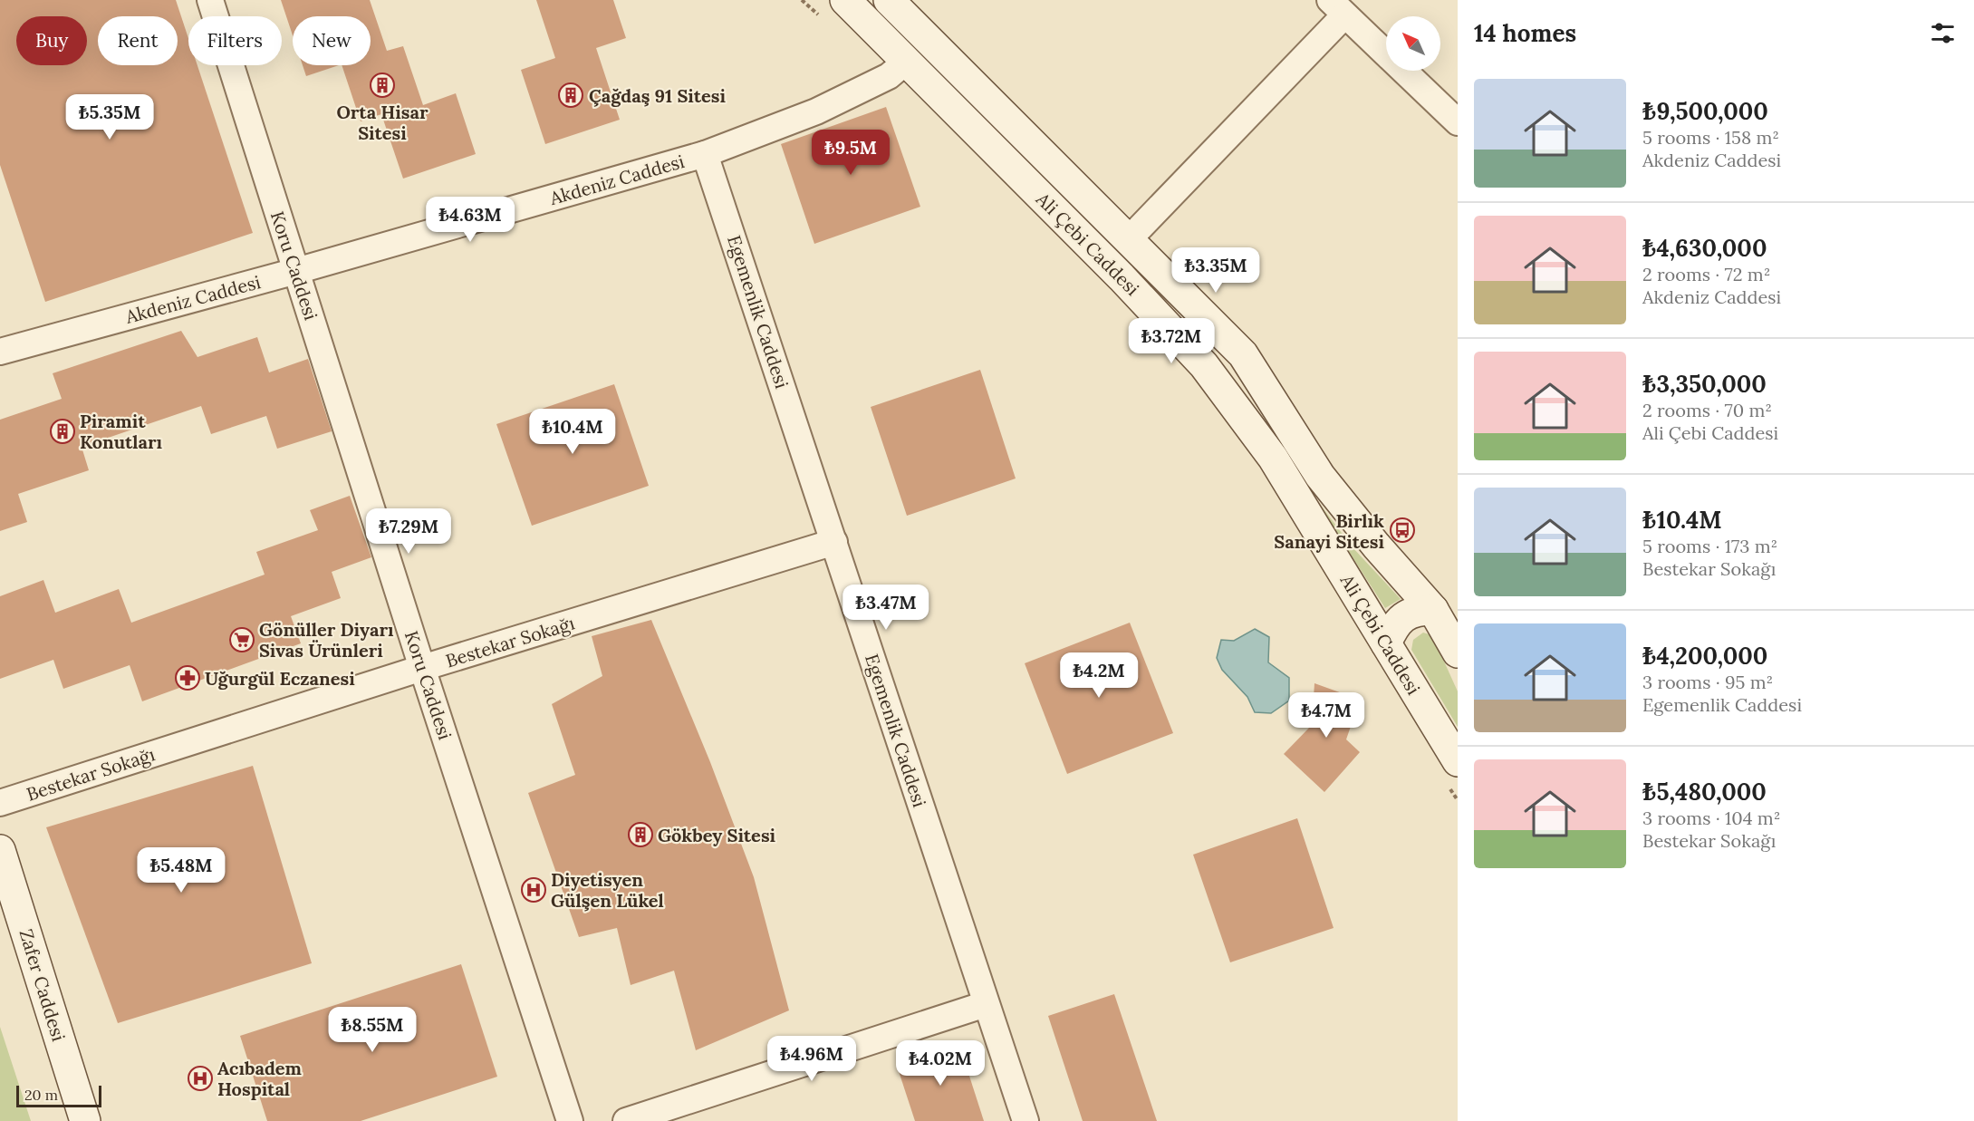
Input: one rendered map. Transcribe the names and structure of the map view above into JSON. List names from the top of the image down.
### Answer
{
  "streets": {
    "main road": ["Ali Çebi Caddesi", "Zafer Caddesi"],
    "street": [
      "Akdeniz Caddesi",
      "Koru Caddesi",
      "Egemenlik Caddesi",
      "Bestekar Sokağı"
    ]
  },
  "crossings": [
    ["Akdeniz Caddesi", "Ali Çebi Caddesi"],
    ["Akdeniz Caddesi", "Koru Caddesi"],
    ["Akdeniz Caddesi", "Egemenlik Caddesi"],
    ["Koru Caddesi", "Bestekar Sokağı"],
    ["Egemenlik Caddesi", "Bestekar Sokağı"]
  ],
  "places": {
    "building": [
      "Orta Hisar Sitesi",
      "Çağdaş 91 Sitesi",
      "Piramit Konutları",
      "Gökbey Sitesi"
    ],
    "bus stop": ["Birlık Sanayi Sitesi"],
    "supermarket": ["Gönüller Diyarı Sivas Ürünleri"],
    "pharmacy": ["Uğurgül Eczanesi"],
    "hospital": ["Diyetisyen Gülşen Lükel", "Acıbadem Hospital"]
  },
  "scale_bar": "20 m",
  "north": "top left",
  "page": {
    "heading": "14 homes",
    "chip": [
      "Buy",
      "Rent",
      "Filters",
      "New"
    ],
    "list": [
      {
        "name": "₺9,500,000",
        "note": "5 rooms · 158 m² · Akdeniz Caddesi"
      },
      {
        "name": "₺4,630,000",
        "note": "2 rooms · 72 m² · Akdeniz Caddesi"
      },
      {
        "name": "₺3,350,000",
        "note": "2 rooms · 70 m² · Ali Çebi Caddesi"
      },
      {
        "name": "₺10.4M",
        "note": "5 rooms · 173 m² · Bestekar Sokağı"
      },
      {
        "name": "₺4,200,000",
        "note": "3 rooms · 95 m² · Egemenlik Caddesi"
      },
      {
        "name": "₺5,480,000",
        "note": "3 rooms · 104 m² · Bestekar Sokağı"
      }
    ],
    "price": [
      "₺5.35M",
      "₺9.5M",
      "₺4.63M",
      "₺3.35M",
      "₺3.72M",
      "₺10.4M",
      "₺7.29M",
      "₺3.47M",
      "₺4.2M",
      "₺4.7M",
      "₺5.48M",
      "₺8.55M",
      "₺4.96M",
      "₺4.02M"
    ],
    "scale": "20 m"
  }
}
